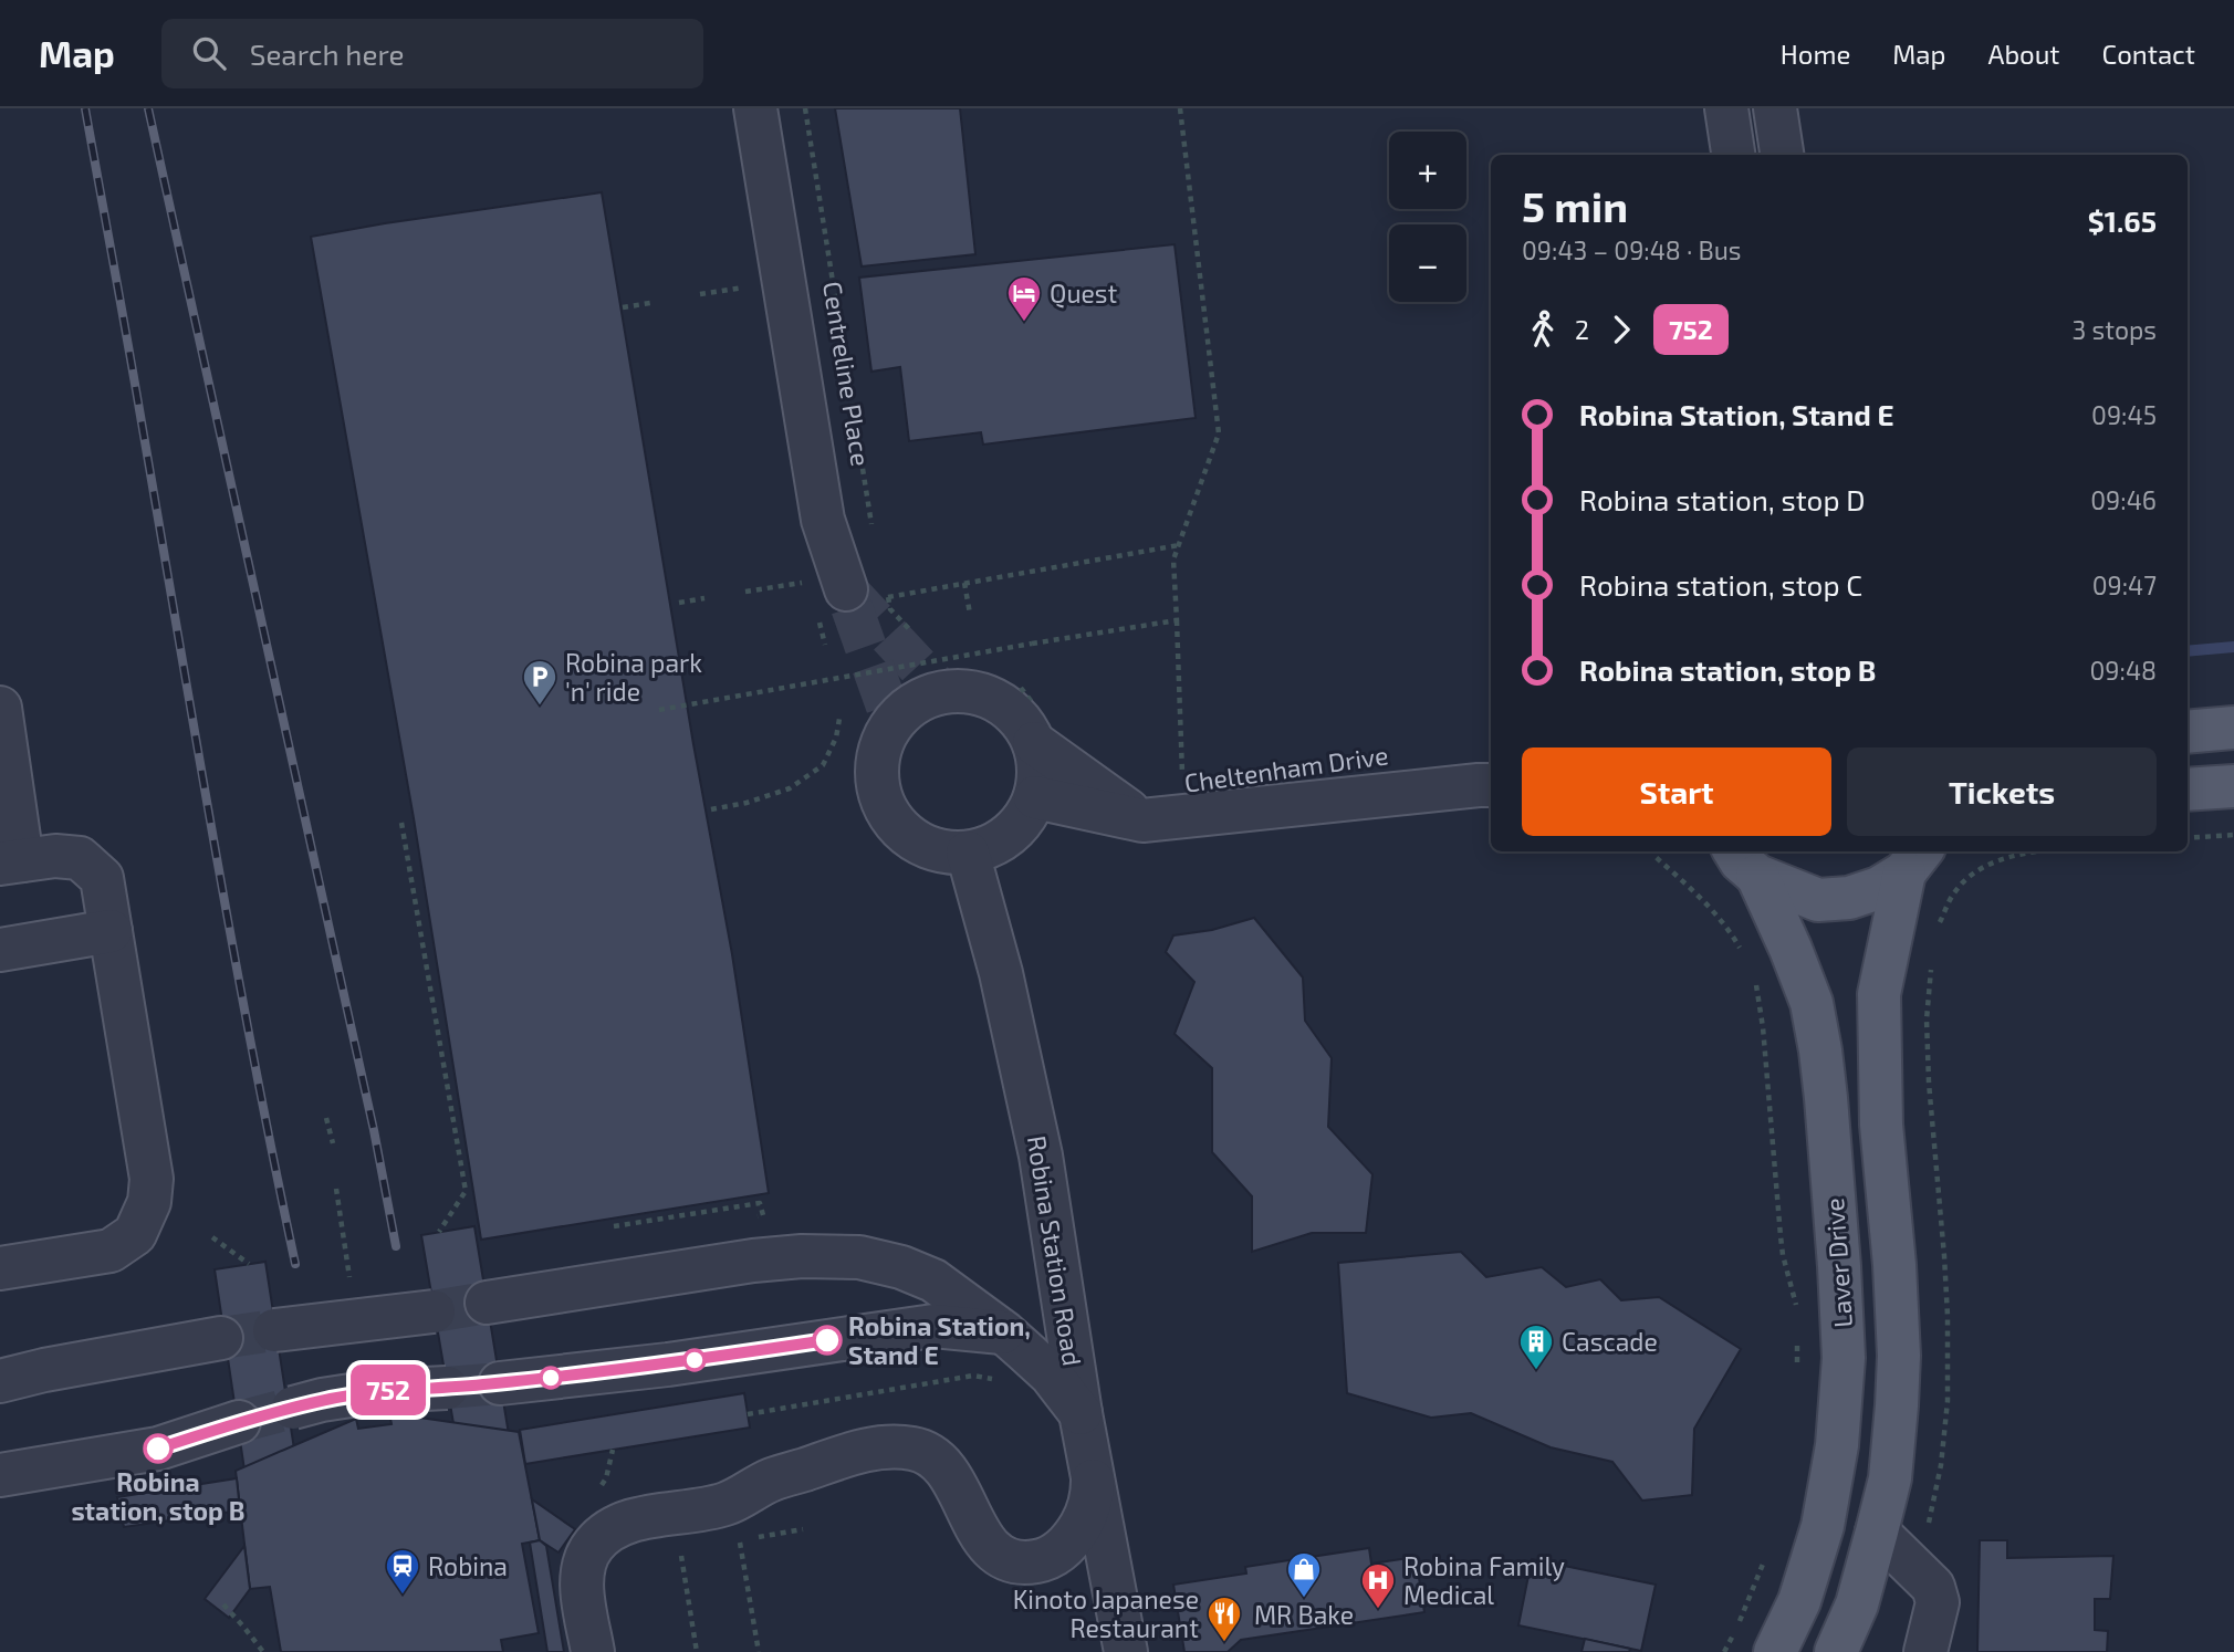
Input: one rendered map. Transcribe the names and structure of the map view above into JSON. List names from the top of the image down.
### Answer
{
  "streets": {
    "main road": ["Laver Drive"],
    "street": ["Centreline Place", "Cheltenham Drive", "Robina Station Road"]
  },
  "crossings": [
    ["Cheltenham Drive", "Robina Station Road"]
  ],
  "places": {
    "hotel": ["Quest"],
    "parking": ["Robina park 'n' ride"],
    "other": ["Robina Station, Stand E", "Robina station, stop B"],
    "building": ["Cascade"],
    "station": ["Robina"],
    "shop": ["MR Bake"],
    "hospital": ["Robina Family Medical"],
    "restaurant": ["Kinoto Japanese Restaurant"]
  },
  "lines": ["bus line 752"],
  "page": {
    "header": "Map",
    "search": "Search here",
    "nav": [
      "Home",
      "Map",
      "About",
      "Contact"
    ],
    "on_map": "752",
    "map_buttons": ["+", "−"],
    "heading": ["5 min", "09:43 – 09:48 · Bus", "$1.65"],
    "legs": ["2", "752", "3 stops"],
    "list": [
      {
        "name": "Robina Station, Stand E",
        "value": "09:45"
      },
      {
        "name": "Robina station, stop D",
        "value": "09:46"
      },
      {
        "name": "Robina station, stop C",
        "value": "09:47"
      },
      {
        "name": "Robina station, stop B",
        "value": "09:48"
      }
    ],
    "buttons": ["Start", "Tickets"]
  }
}
